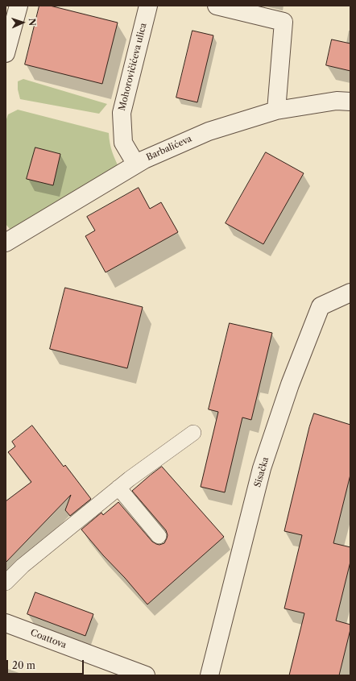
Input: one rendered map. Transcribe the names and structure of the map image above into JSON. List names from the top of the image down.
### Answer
{
  "streets": {
    "street": [
      "Mohorovičićeva ulica",
      "Barbalićeva",
      "Sisačka",
      "Coattova"
    ]
  },
  "crossings": [
    ["Mohorovičićeva ulica", "Barbalićeva"]
  ],
  "scale_bar": "20 m",
  "north": "right"
}
